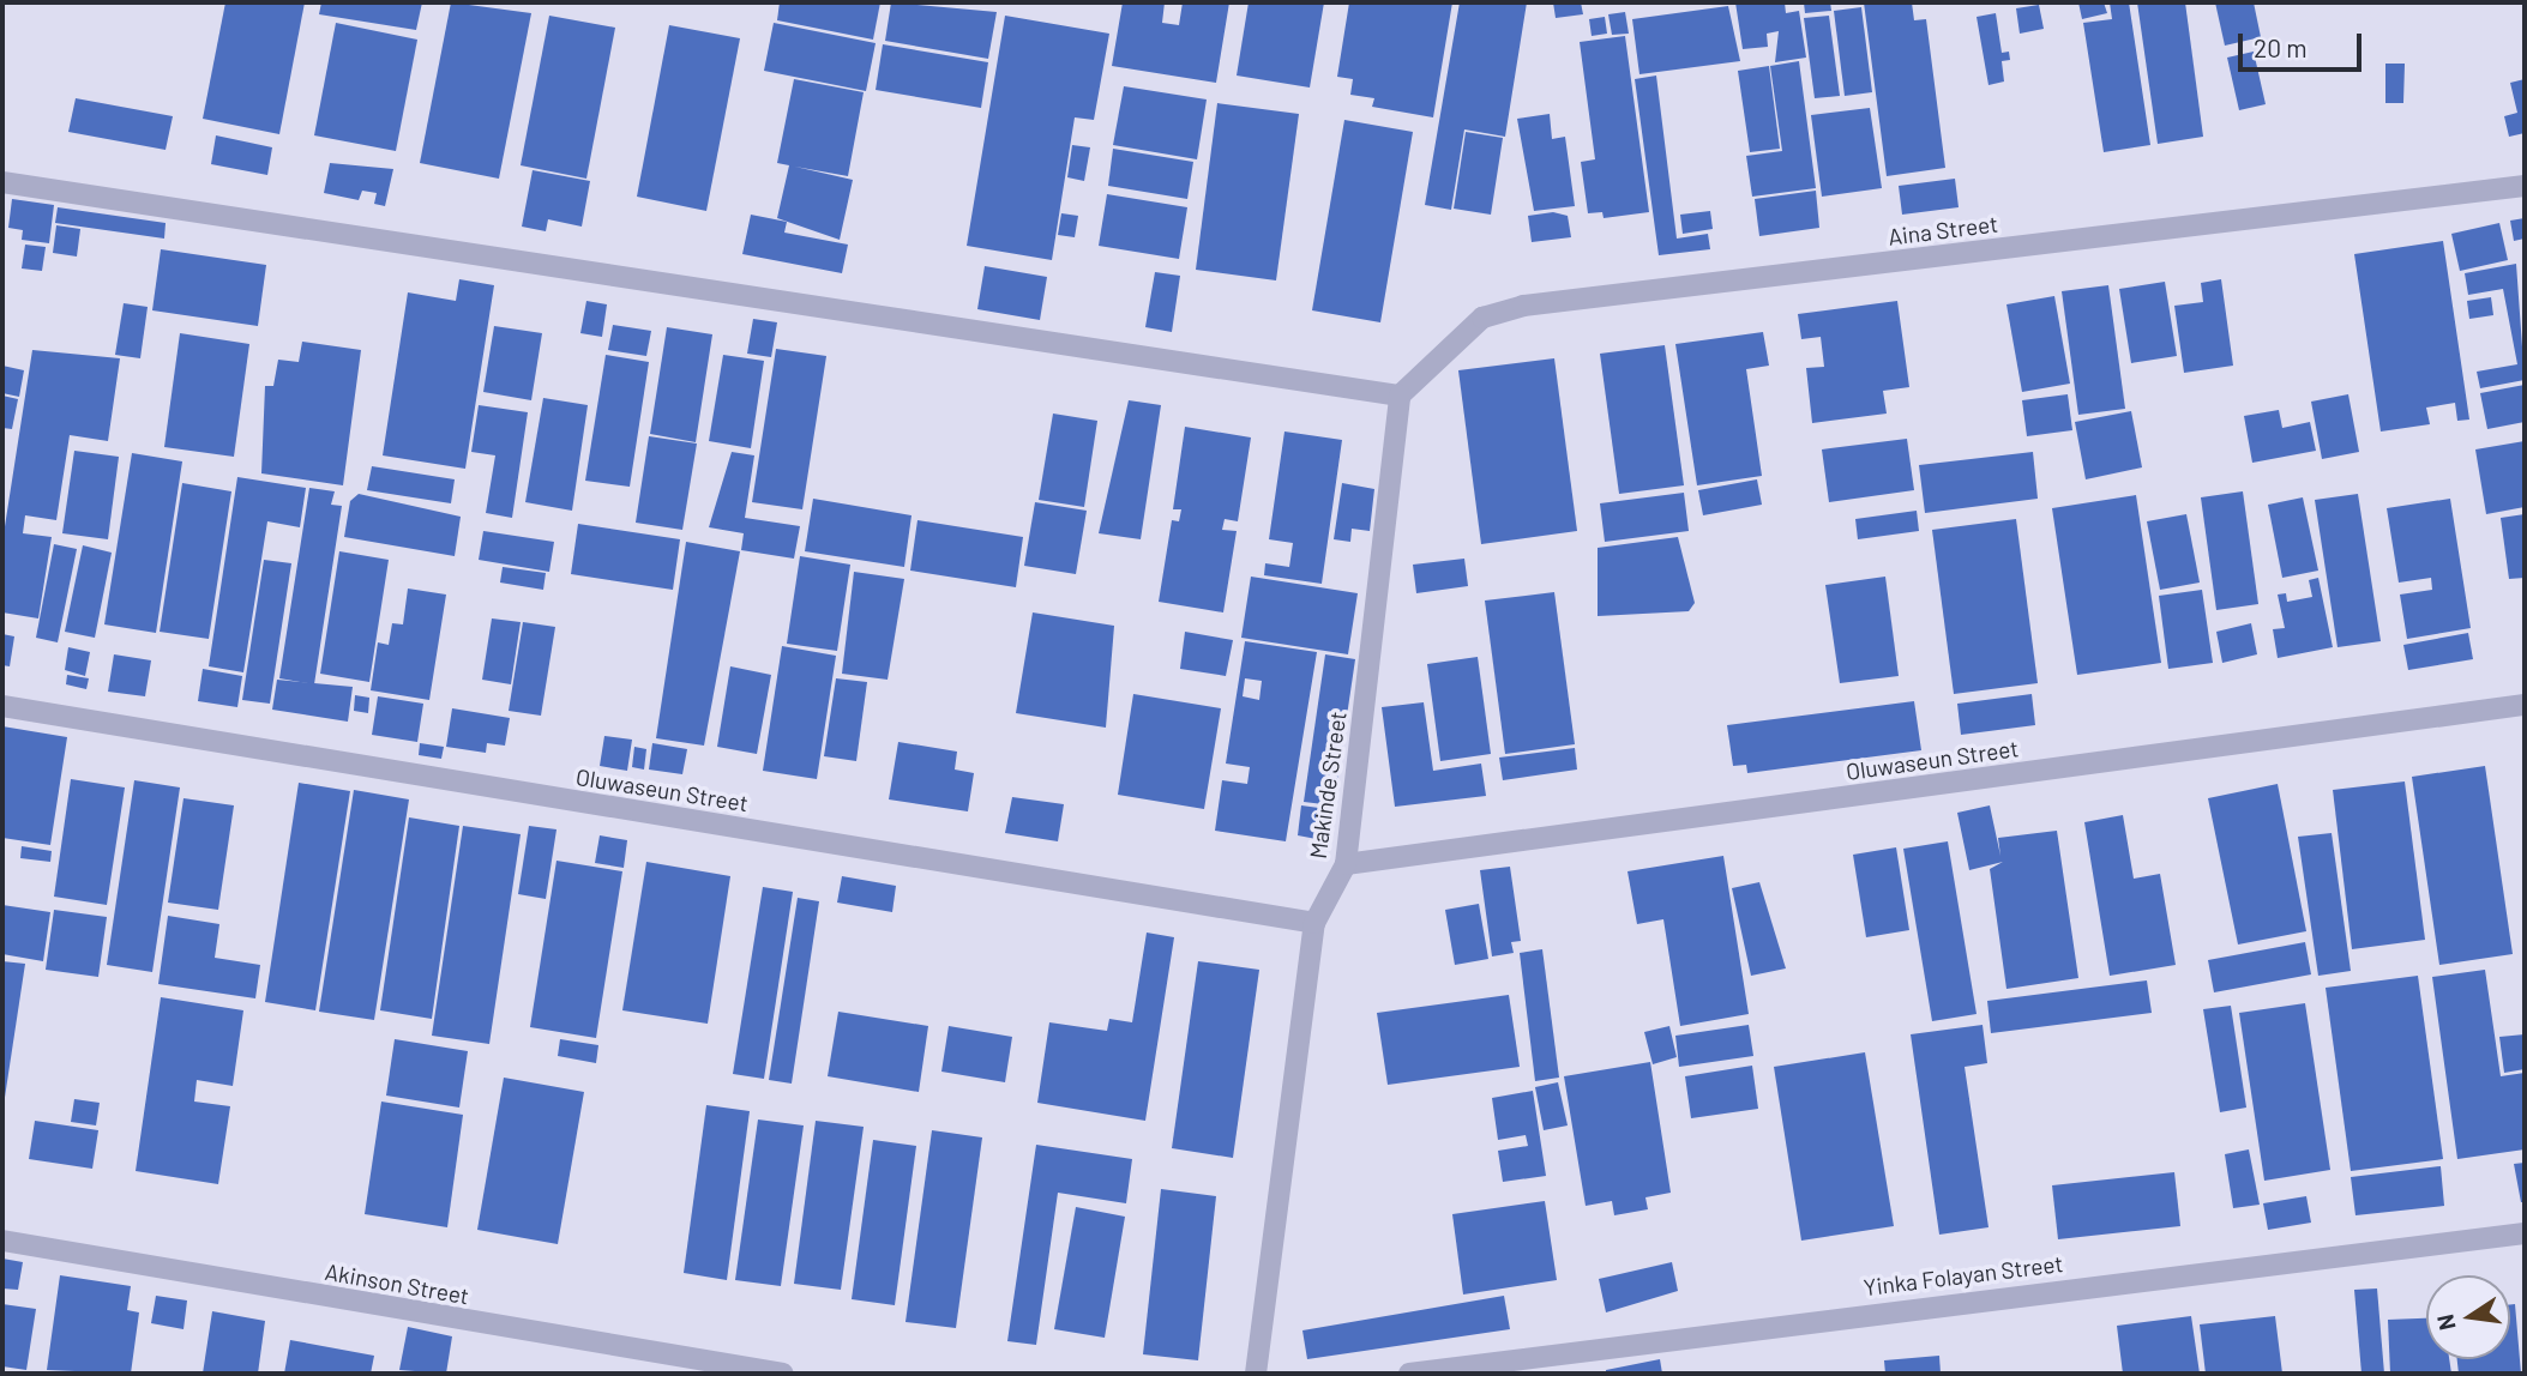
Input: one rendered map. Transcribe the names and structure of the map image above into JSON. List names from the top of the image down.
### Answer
{
  "streets": {
    "street": [
      "Aina Street",
      "Oluwaseun Street",
      "Makinde Street",
      "Yinka Folayan Street",
      "Akinson Street"
    ]
  },
  "crossings": [
    ["Aina Street", "Makinde Street"],
    ["Oluwaseun Street", "Makinde Street"]
  ],
  "scale_bar": "20 m",
  "north": "left"
}
